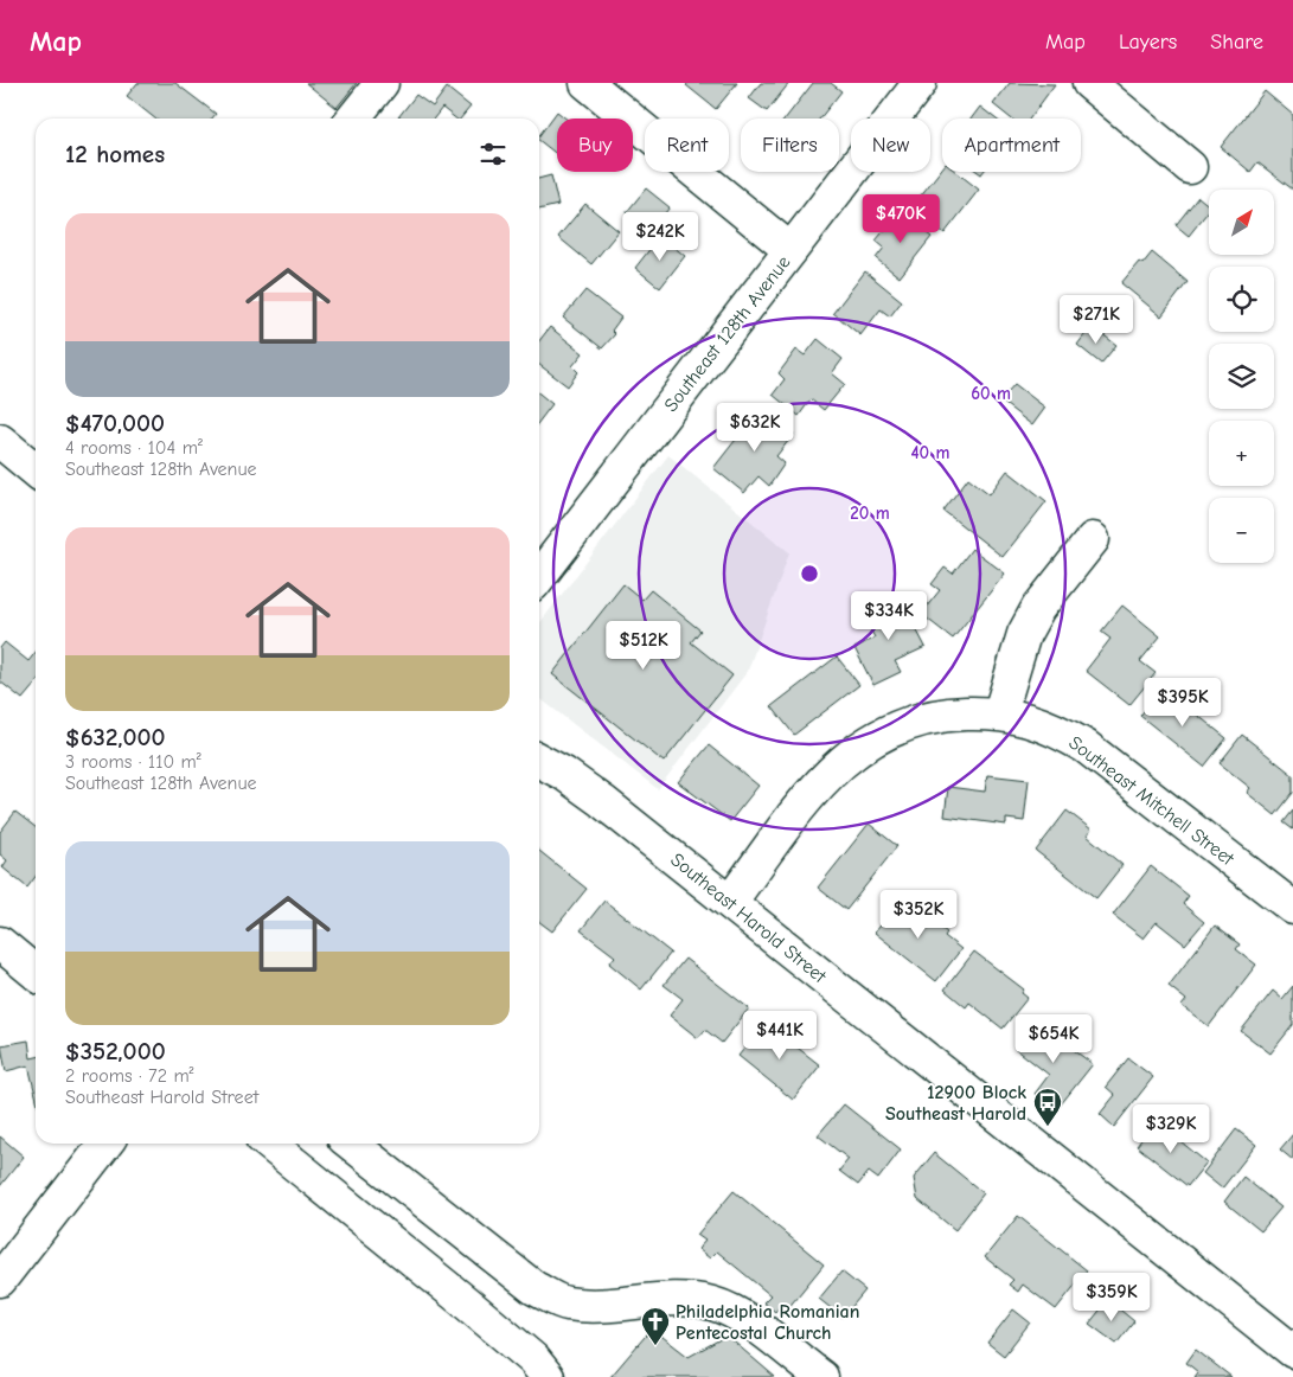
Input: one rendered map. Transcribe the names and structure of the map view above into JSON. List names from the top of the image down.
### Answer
{
  "streets": {
    "street": ["Southeast 128th Avenue", "Southeast Mitchell Street", "Southeast Harold Street"]
  },
  "crossings": [
    ["Southeast Mitchell Street", "Southeast Harold Street"]
  ],
  "places": {
    "bus stop": ["12900 Block Southeast Harold"],
    "church": ["Philadelphia Romanian Pentecostal Church"]
  },
  "north": "top right",
  "page": {
    "header": "Map",
    "nav": ["Map", "Layers", "Share"],
    "chip": [
      "Buy",
      "Rent",
      "Filters",
      "New",
      "Apartment"
    ],
    "heading": "12 homes",
    "map_buttons": ["+", "−"],
    "list": [
      {
        "name": "$470,000",
        "note": "4 rooms · 104 m² · Southeast 128th Avenue"
      },
      {
        "name": "$632,000",
        "note": "3 rooms · 110 m² · Southeast 128th Avenue"
      },
      {
        "name": "$352,000",
        "note": "2 rooms · 72 m² · Southeast Harold Street"
      }
    ],
    "price": [
      "$470K",
      "$242K",
      "$271K",
      "$632K",
      "$334K",
      "$512K",
      "$395K",
      "$352K",
      "$441K",
      "$654K",
      "$329K",
      "$359K"
    ]
  },
  "rings": ["60 m", "40 m", "20 m"]
}
